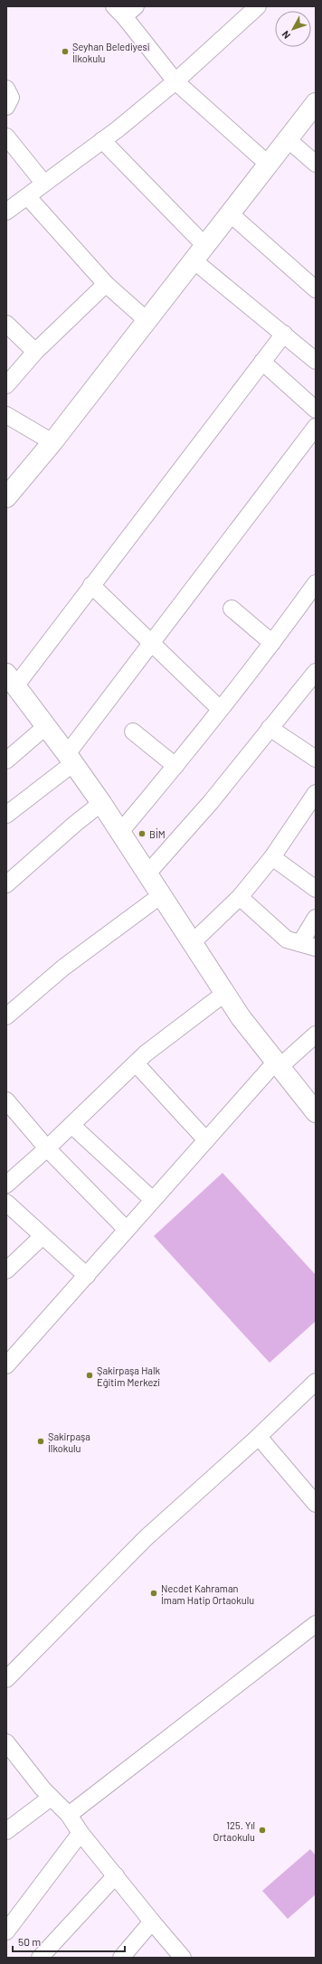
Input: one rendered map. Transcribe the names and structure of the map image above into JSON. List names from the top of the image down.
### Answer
{
  "places": [
    "Seyhan Belediyesi İlkokulu",
    "BİM",
    "Şakirpaşa Halk Eğitim Merkezi",
    "Şakirpaşa İlkokulu",
    "Necdet Kahraman İmam Hatip Ortaokulu",
    "125. Yıl Ortaokulu"
  ],
  "scale_bar": "50 m",
  "north": "bottom left"
}
